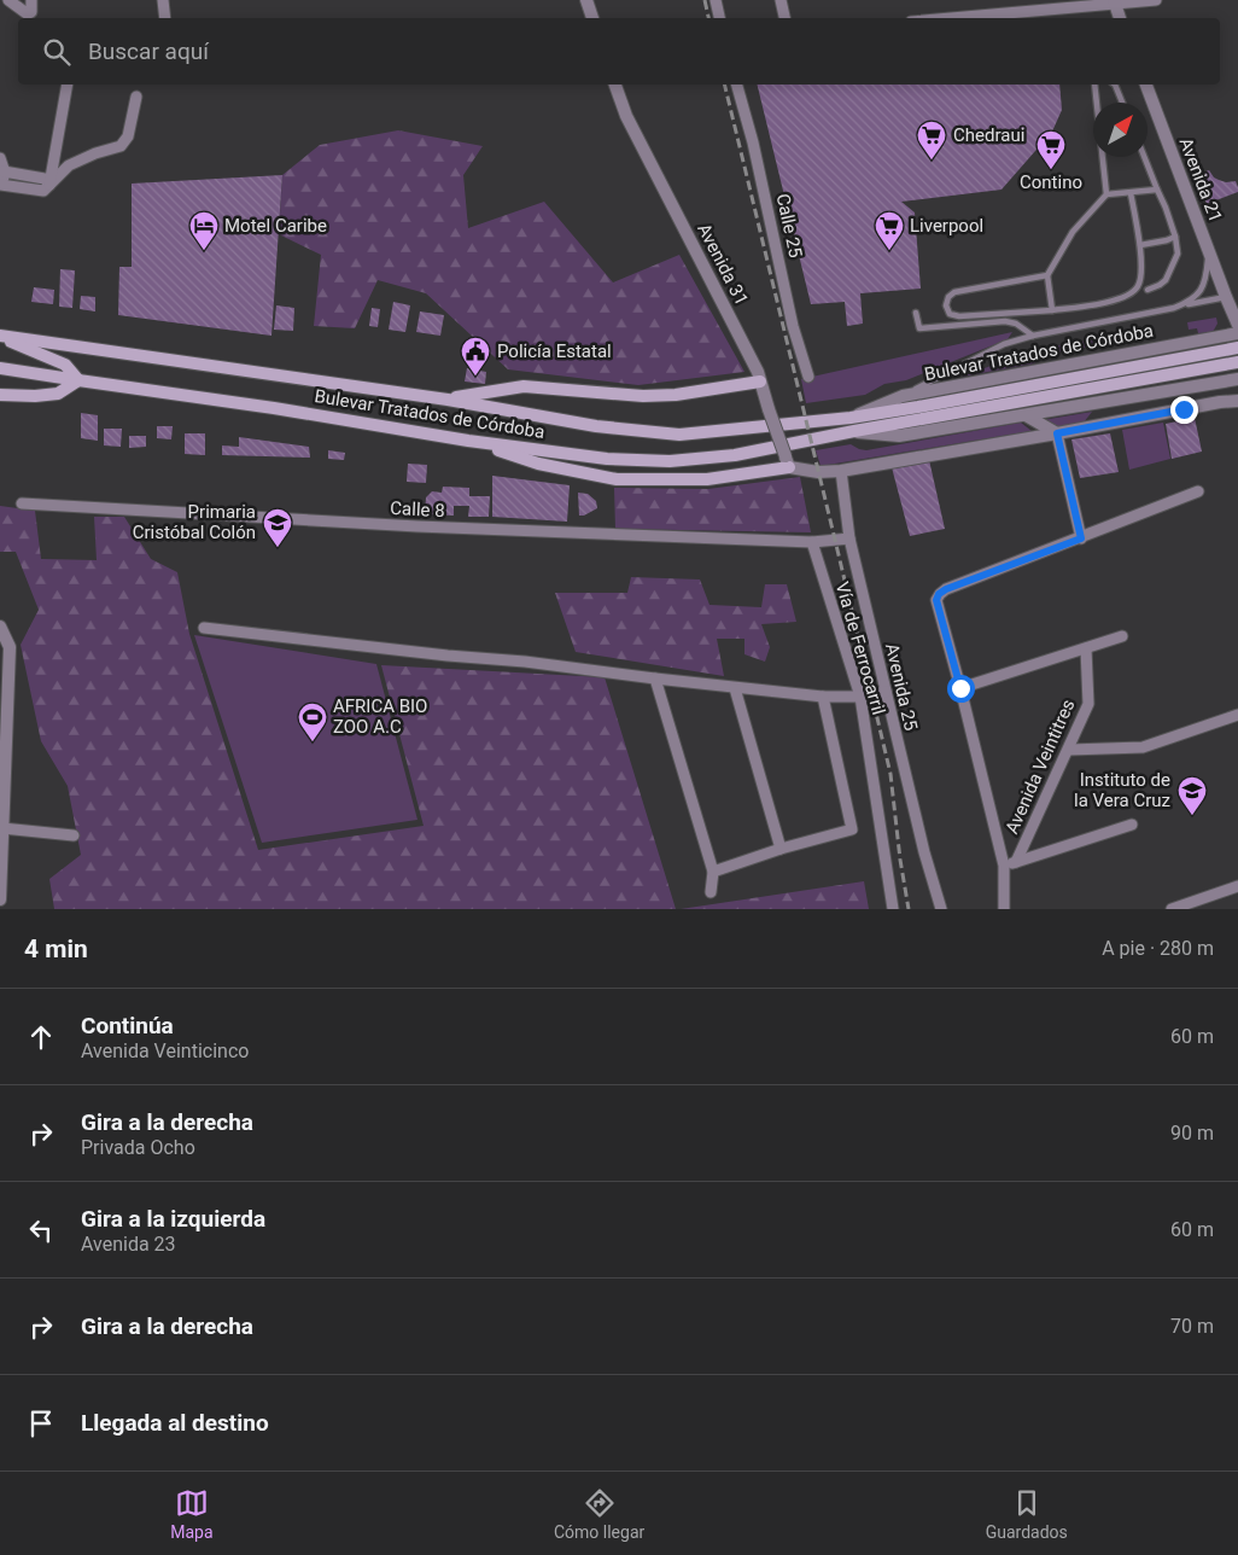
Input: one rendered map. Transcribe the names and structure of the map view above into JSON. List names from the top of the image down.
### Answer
{
  "streets": {
    "main road": ["Bulevar Tratados de Córdoba"],
    "street": [
      "Avenida 21",
      "Calle 25",
      "Avenida 31",
      "Calle 8",
      "Vía de Ferrocarril",
      "Avenida 25",
      "Avenida Veintitres"
    ]
  },
  "crossings": [
    ["Calle 8", "Vía de Ferrocarril"]
  ],
  "places": {
    "supermarket": ["Chedraui", "Contino", "Liverpool"],
    "hotel": ["Motel Caribe"],
    "public building": ["Policía Estatal"],
    "school or university": ["Primaria Cristóbal Colón", "Instituto de la Vera Cruz"],
    "sports": ["AFRICA BIO ZOO A.C"]
  },
  "north": "top right",
  "page": {
    "search": "Buscar aquí",
    "heading": ["4 min", "A pie · 280 m"],
    "list": [
      ["Continúa", "Avenida Veinticinco", "60 m"],
      ["Gira a la derecha", "Privada Ocho", "90 m"],
      ["Gira a la izquierda", "Avenida 23", "60 m"],
      ["Gira a la derecha", "70 m"],
      "Llegada al destino"
    ],
    "nav": ["Mapa", "Cómo llegar", "Guardados"]
  }
}
